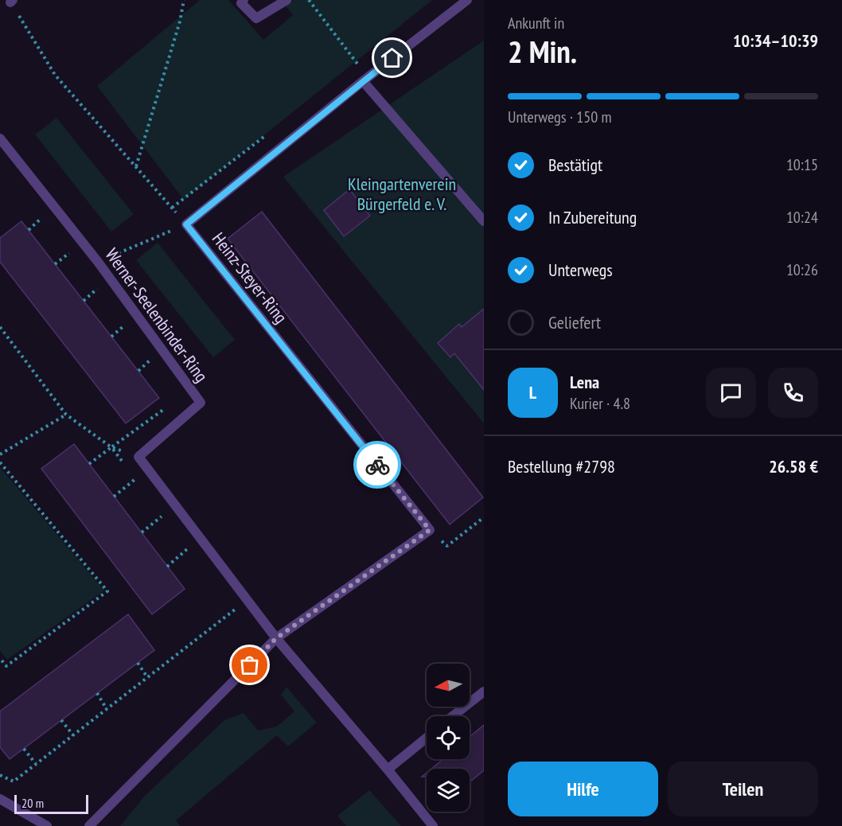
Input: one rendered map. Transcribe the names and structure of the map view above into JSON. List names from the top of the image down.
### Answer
{
  "streets": {
    "street": ["Heinz-Steyer-Ring", "Werner-Seelenbinder-Ring"]
  },
  "parks": ["Kleingartenverein Bürgerfeld e. V."],
  "scale_bar": "20 m",
  "north": "left",
  "page": {
    "heading": ["2 Min.", "Ankunft in", "10:34–10:39"],
    "panel": [
      "Lena",
      "Kurier · 4.8",
      "Bestellung #2798",
      "26.58 €"
    ],
    "bar": "Unterwegs · 150 m",
    "list": [
      ["Bestätigt", "10:15"],
      ["In Zubereitung", "10:24"],
      ["Unterwegs", "10:26"],
      "Geliefert"
    ],
    "round": "L",
    "buttons": ["Hilfe", "Teilen"],
    "scale": "20 m"
  }
}
